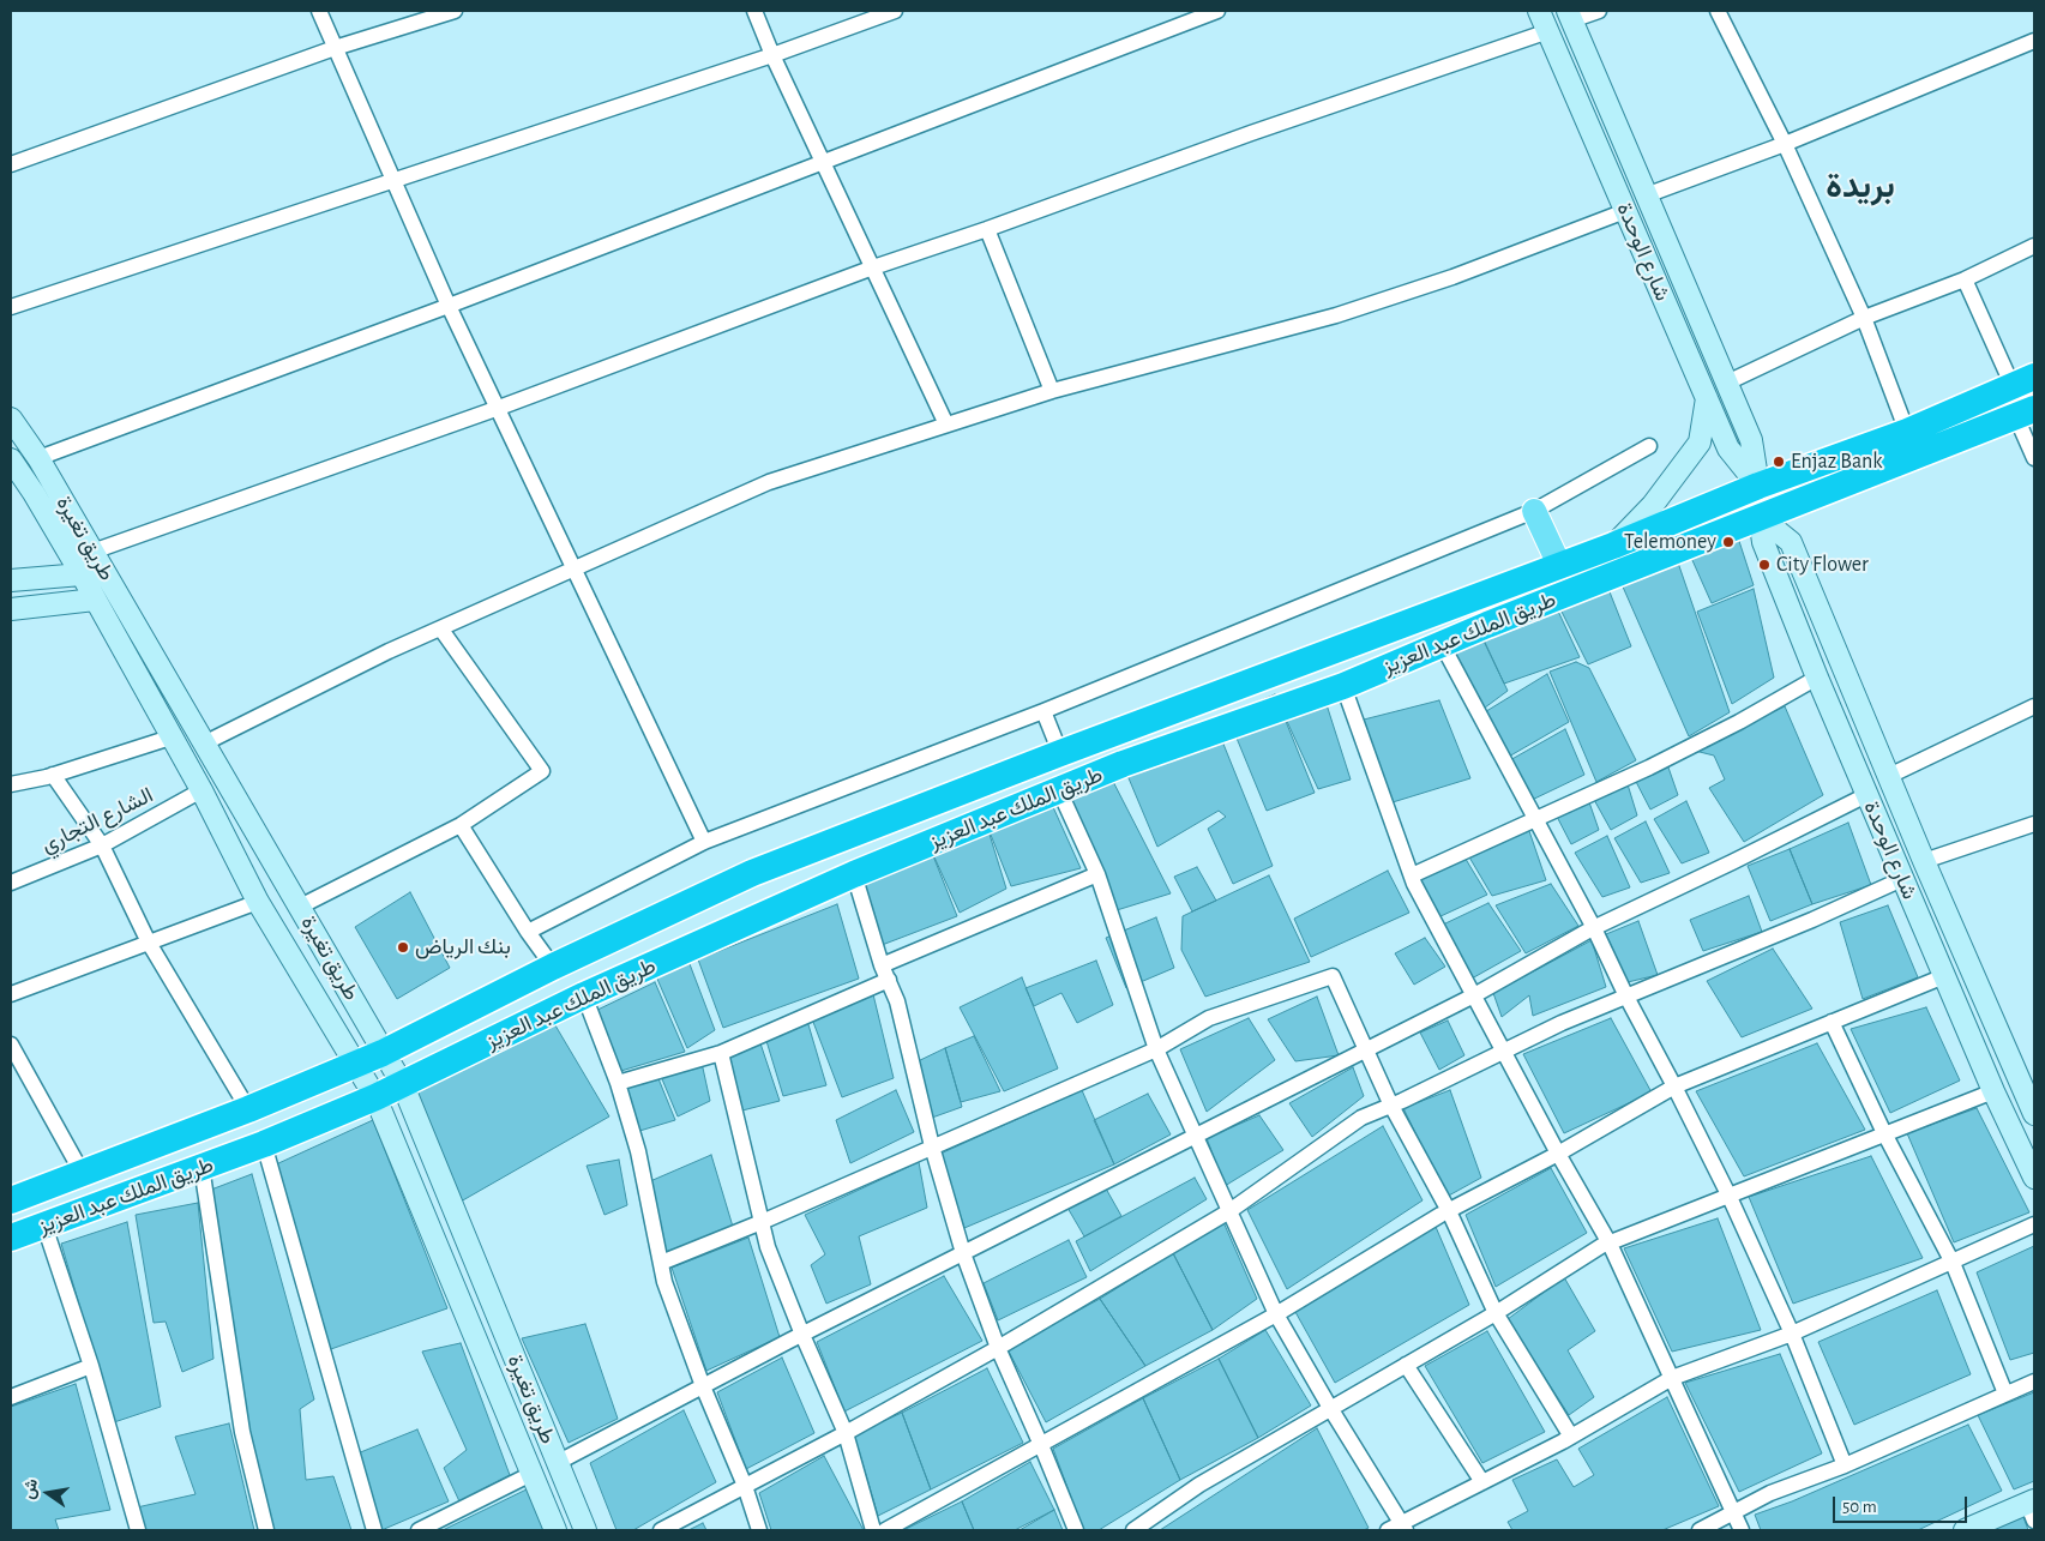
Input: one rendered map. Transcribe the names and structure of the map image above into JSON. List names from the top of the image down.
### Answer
{
  "streets": {
    "highway": ["طريق الملك عبد العزيز"],
    "street": ["شارع الوحدة", "طريق تغيرة", "الشارع التجاري"]
  },
  "crossings": [
    ["شارع الوحدة", "طريق الملك عبد العزيز"],
    ["طريق تغيرة", "طريق الملك عبد العزيز"],
    ["طريق تغيرة", "الشارع التجاري"]
  ],
  "districts": ["بريدة"],
  "places": [
    "Enjaz Bank",
    "Telemoney",
    "City Flower",
    "بنك الرياض"
  ],
  "scale_bar": "50 m",
  "north": "left"
}
